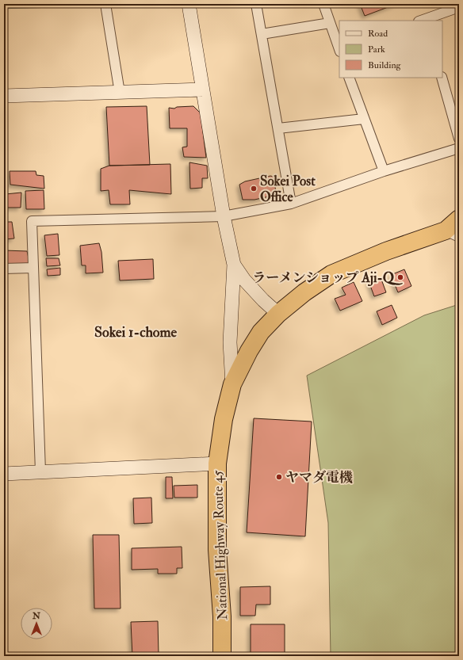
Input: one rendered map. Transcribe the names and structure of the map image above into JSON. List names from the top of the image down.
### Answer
{
  "streets": {
    "highway": ["National Highway Route 45"]
  },
  "districts": ["Sokei 1-chome"],
  "places": ["Sokei Post Office", "ラーメンショップ Aji-Q", "ヤマダ電機"],
  "legend": ["Road", "Park", "Building"],
  "north": "top"
}
